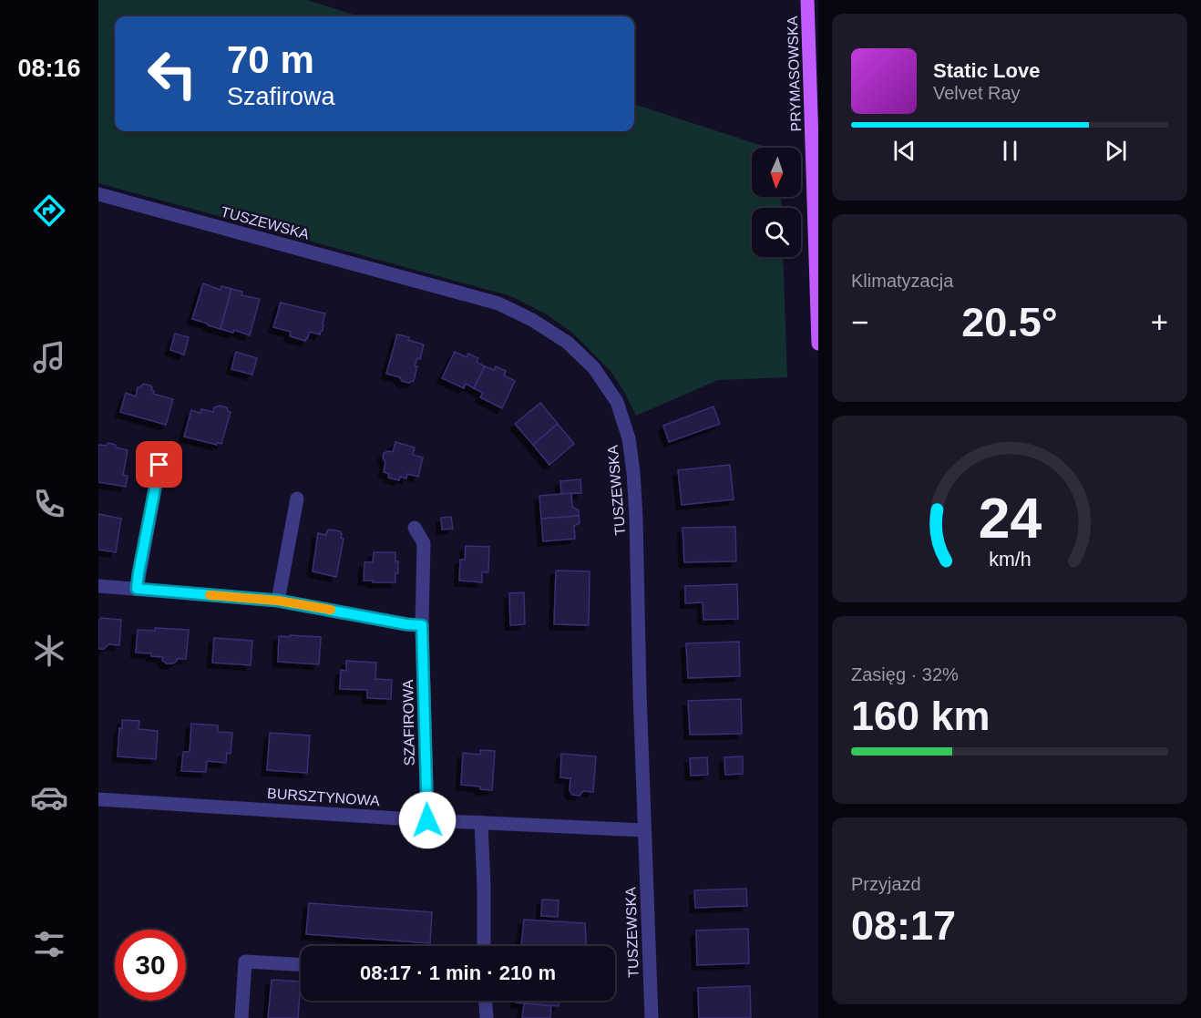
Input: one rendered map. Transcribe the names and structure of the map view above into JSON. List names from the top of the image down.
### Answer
{
  "streets": {
    "main road": ["PRYMASOWSKA"],
    "street": ["TUSZEWSKA", "SZAFIROWA", "BURSZTYNOWA"]
  },
  "crossings": [
    ["TUSZEWSKA", "BURSZTYNOWA"],
    ["SZAFIROWA", "BURSZTYNOWA"]
  ],
  "north": "bottom",
  "page": {
    "tabs": "08:16",
    "turn": ["70 m", "Szafirowa"],
    "song": ["Static Love", "Velvet Ray"],
    "tile": [
      "Klimatyzacja",
      ["Zasięg · 32%", "160 km"],
      ["Przyjazd", "08:17"]
    ],
    "heat": ["−", "20.5°", "+"],
    "limit": "30",
    "trip": "08:17 · 1 min · 210 m",
    "gauge": ["24", "km/h"]
  }
}
